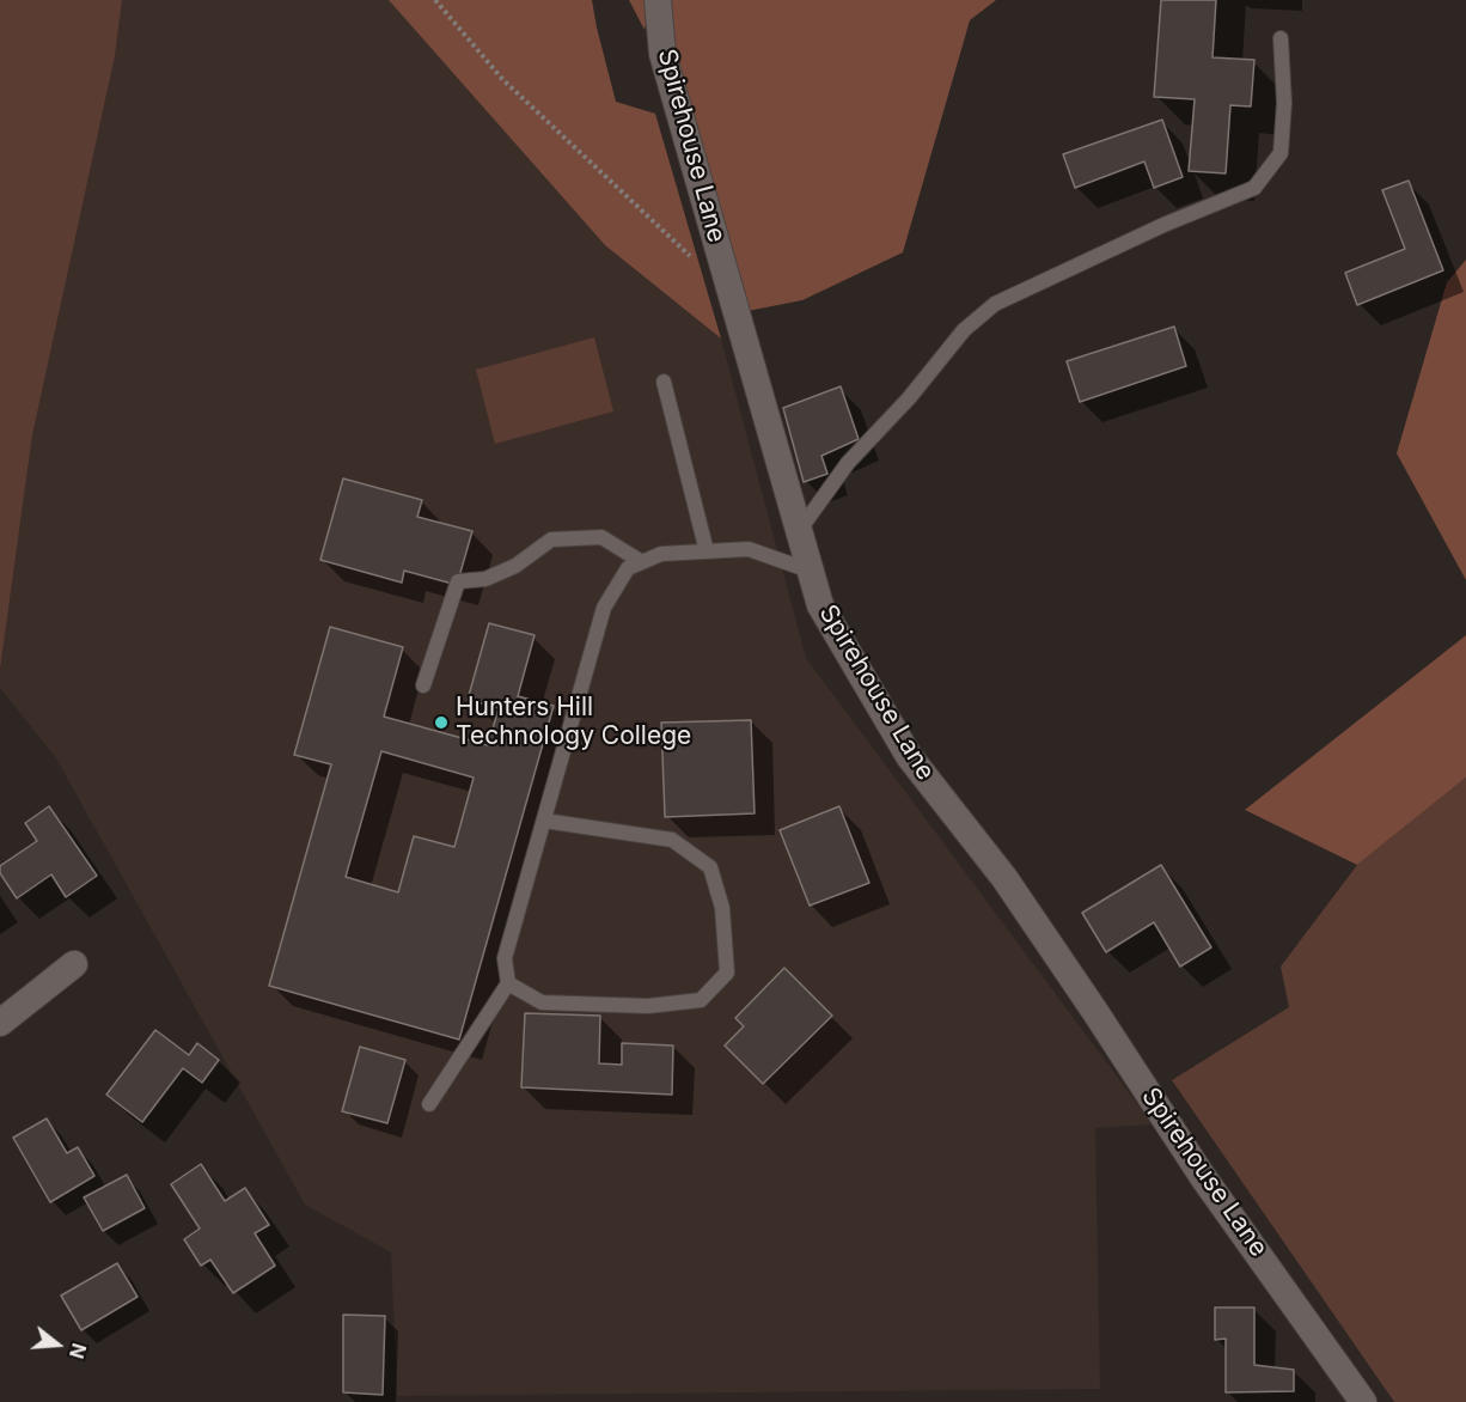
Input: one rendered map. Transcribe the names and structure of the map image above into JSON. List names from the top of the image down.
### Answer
{
  "streets": {
    "street": ["Spirehouse Lane"]
  },
  "places": ["Hunters Hill Technology College"],
  "north": "right"
}
